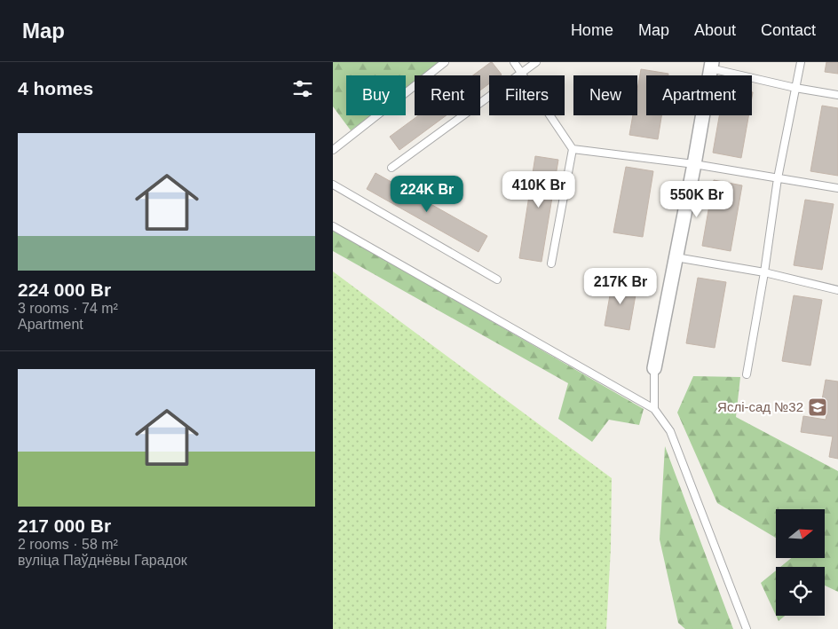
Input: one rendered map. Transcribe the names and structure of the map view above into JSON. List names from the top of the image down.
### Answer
{
  "places": {
    "school or university": ["Яслі-сад №32"]
  },
  "north": "right",
  "page": {
    "header": "Map",
    "nav": [
      "Home",
      "Map",
      "About",
      "Contact"
    ],
    "heading": "4 homes",
    "chip": [
      "Buy",
      "Rent",
      "Filters",
      "New",
      "Apartment"
    ],
    "list": [
      {
        "name": "224 000 Br",
        "note": "3 rooms · 74 m² · Apartment"
      },
      {
        "name": "217 000 Br",
        "note": "2 rooms · 58 m² · вуліца Паўднёвы Гарадок"
      }
    ],
    "price": [
      "410K Br",
      "224K Br",
      "550K Br",
      "217K Br"
    ]
  }
}
